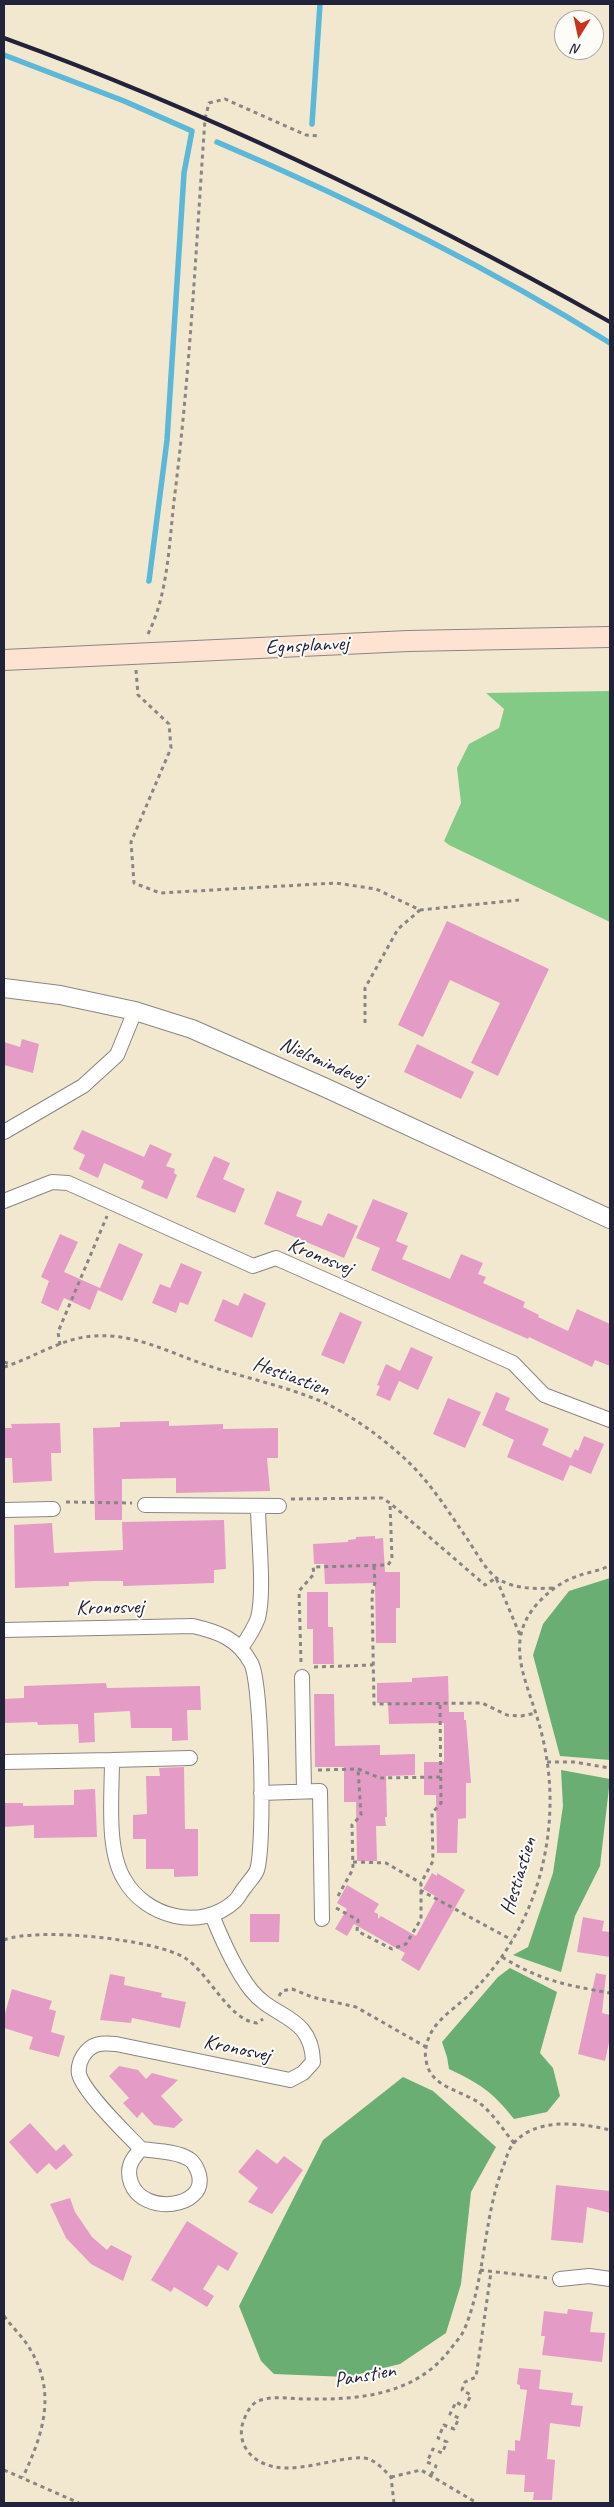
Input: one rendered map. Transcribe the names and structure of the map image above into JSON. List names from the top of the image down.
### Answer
{
  "streets": {
    "main road": ["Egnsplanvej"],
    "street": ["Nielsmindevej", "Kronosvej"],
    "path": ["Hestiastien", "Panstien"]
  },
  "north": "bottom"
}
